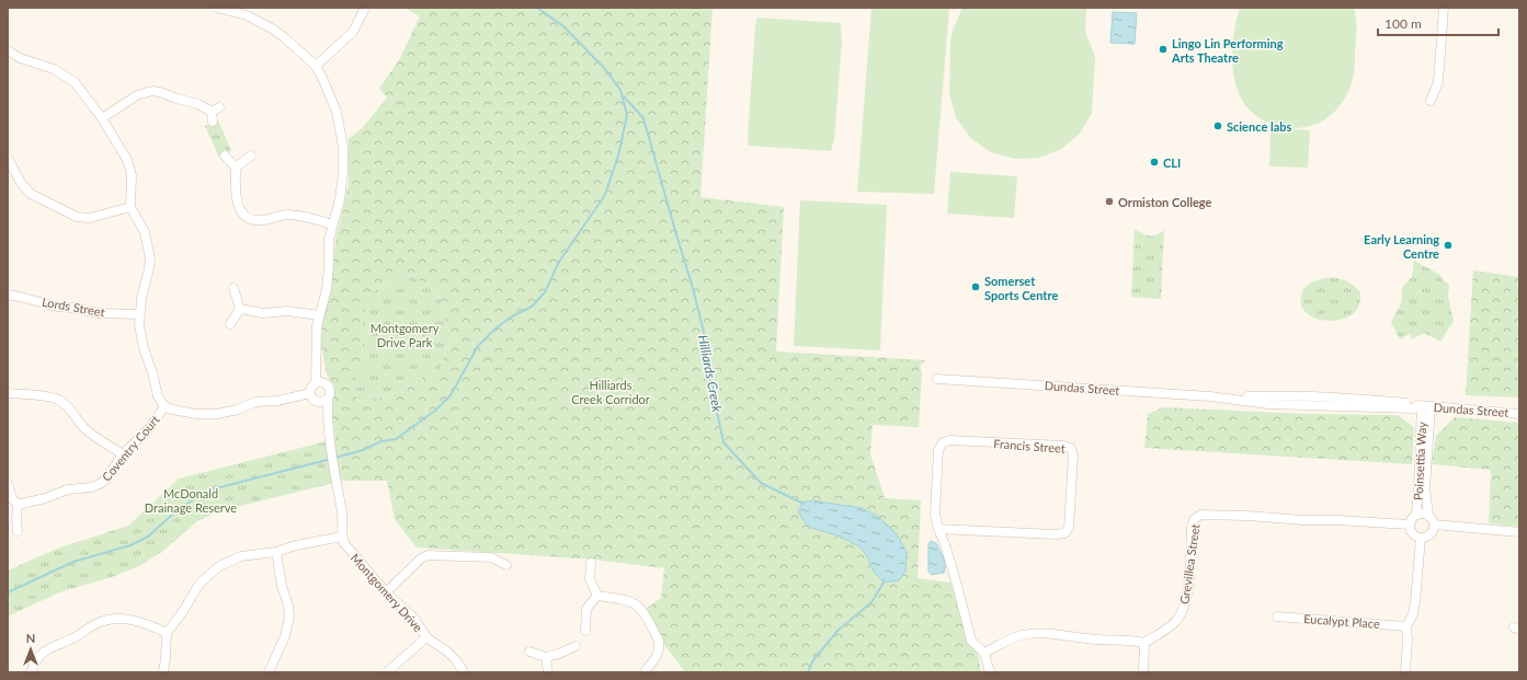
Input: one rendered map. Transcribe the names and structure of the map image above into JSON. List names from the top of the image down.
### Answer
{
  "streets": {
    "street": [
      "Lords Street",
      "Dundas Street",
      "Francis Street",
      "Coventry Court",
      "Poinsettia Way",
      "Grevillea Street",
      "Montgomery Drive",
      "Eucalypt Place"
    ]
  },
  "crossings": [
    ["Dundas Street", "Poinsettia Way"],
    ["Poinsettia Way", "Grevillea Street"]
  ],
  "water": ["Hilliards Creek"],
  "parks": ["Montgomery Drive Park", "Hilliards Creek Corridor", "McDonald Drainage Reserve"],
  "places": [
    "Lingo Lin Performing Arts Theatre",
    "Science labs",
    "CLI",
    "Ormiston College",
    "Early Learning Centre",
    "Somerset Sports Centre"
  ],
  "scale_bar": "100 m",
  "north": "top"
}
